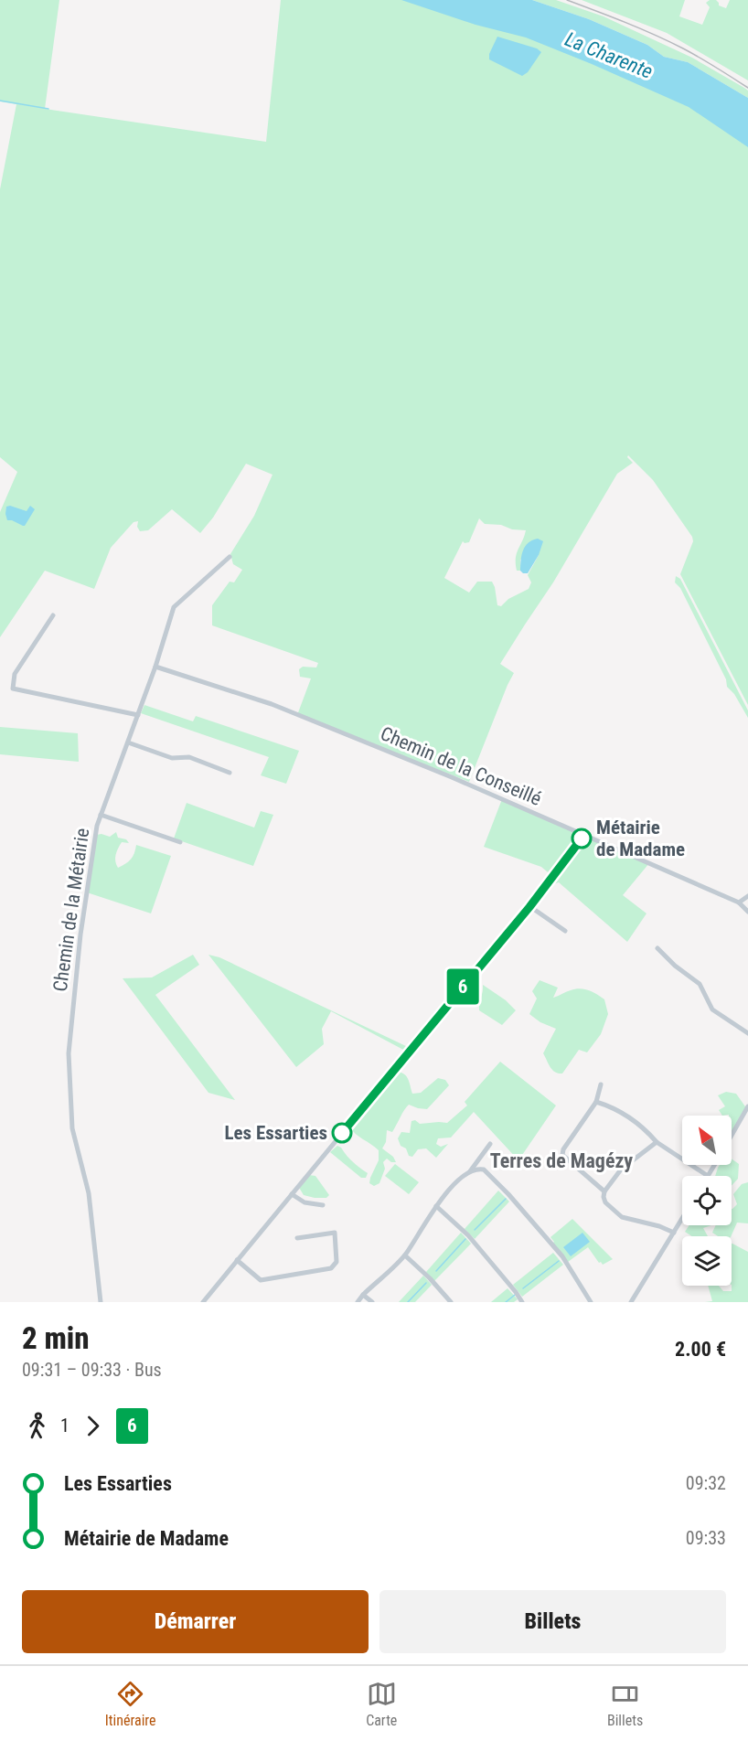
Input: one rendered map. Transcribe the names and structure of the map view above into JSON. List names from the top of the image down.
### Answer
{
  "streets": {
    "street": ["Chemin de la Conseillé", "Chemin de la Métairie"]
  },
  "crossings": [
    ["Chemin de la Conseillé", "Chemin de la Métairie"]
  ],
  "districts": ["Terres de Magézy"],
  "water": ["La Charente"],
  "places": ["Métairie de Madame", "Les Essarties"],
  "lines": ["bus line 6"],
  "north": "top left",
  "page": {
    "on_map": "6",
    "heading": ["2 min", "09:31 – 09:33 · Bus", "2.00 €"],
    "legs": ["1", "6"],
    "list": [
      {
        "name": "Les Essarties",
        "value": "09:32"
      },
      {
        "name": "Métairie de Madame",
        "value": "09:33"
      }
    ],
    "buttons": ["Démarrer", "Billets"],
    "tabs": ["Itinéraire", "Carte", "Billets"]
  }
}
